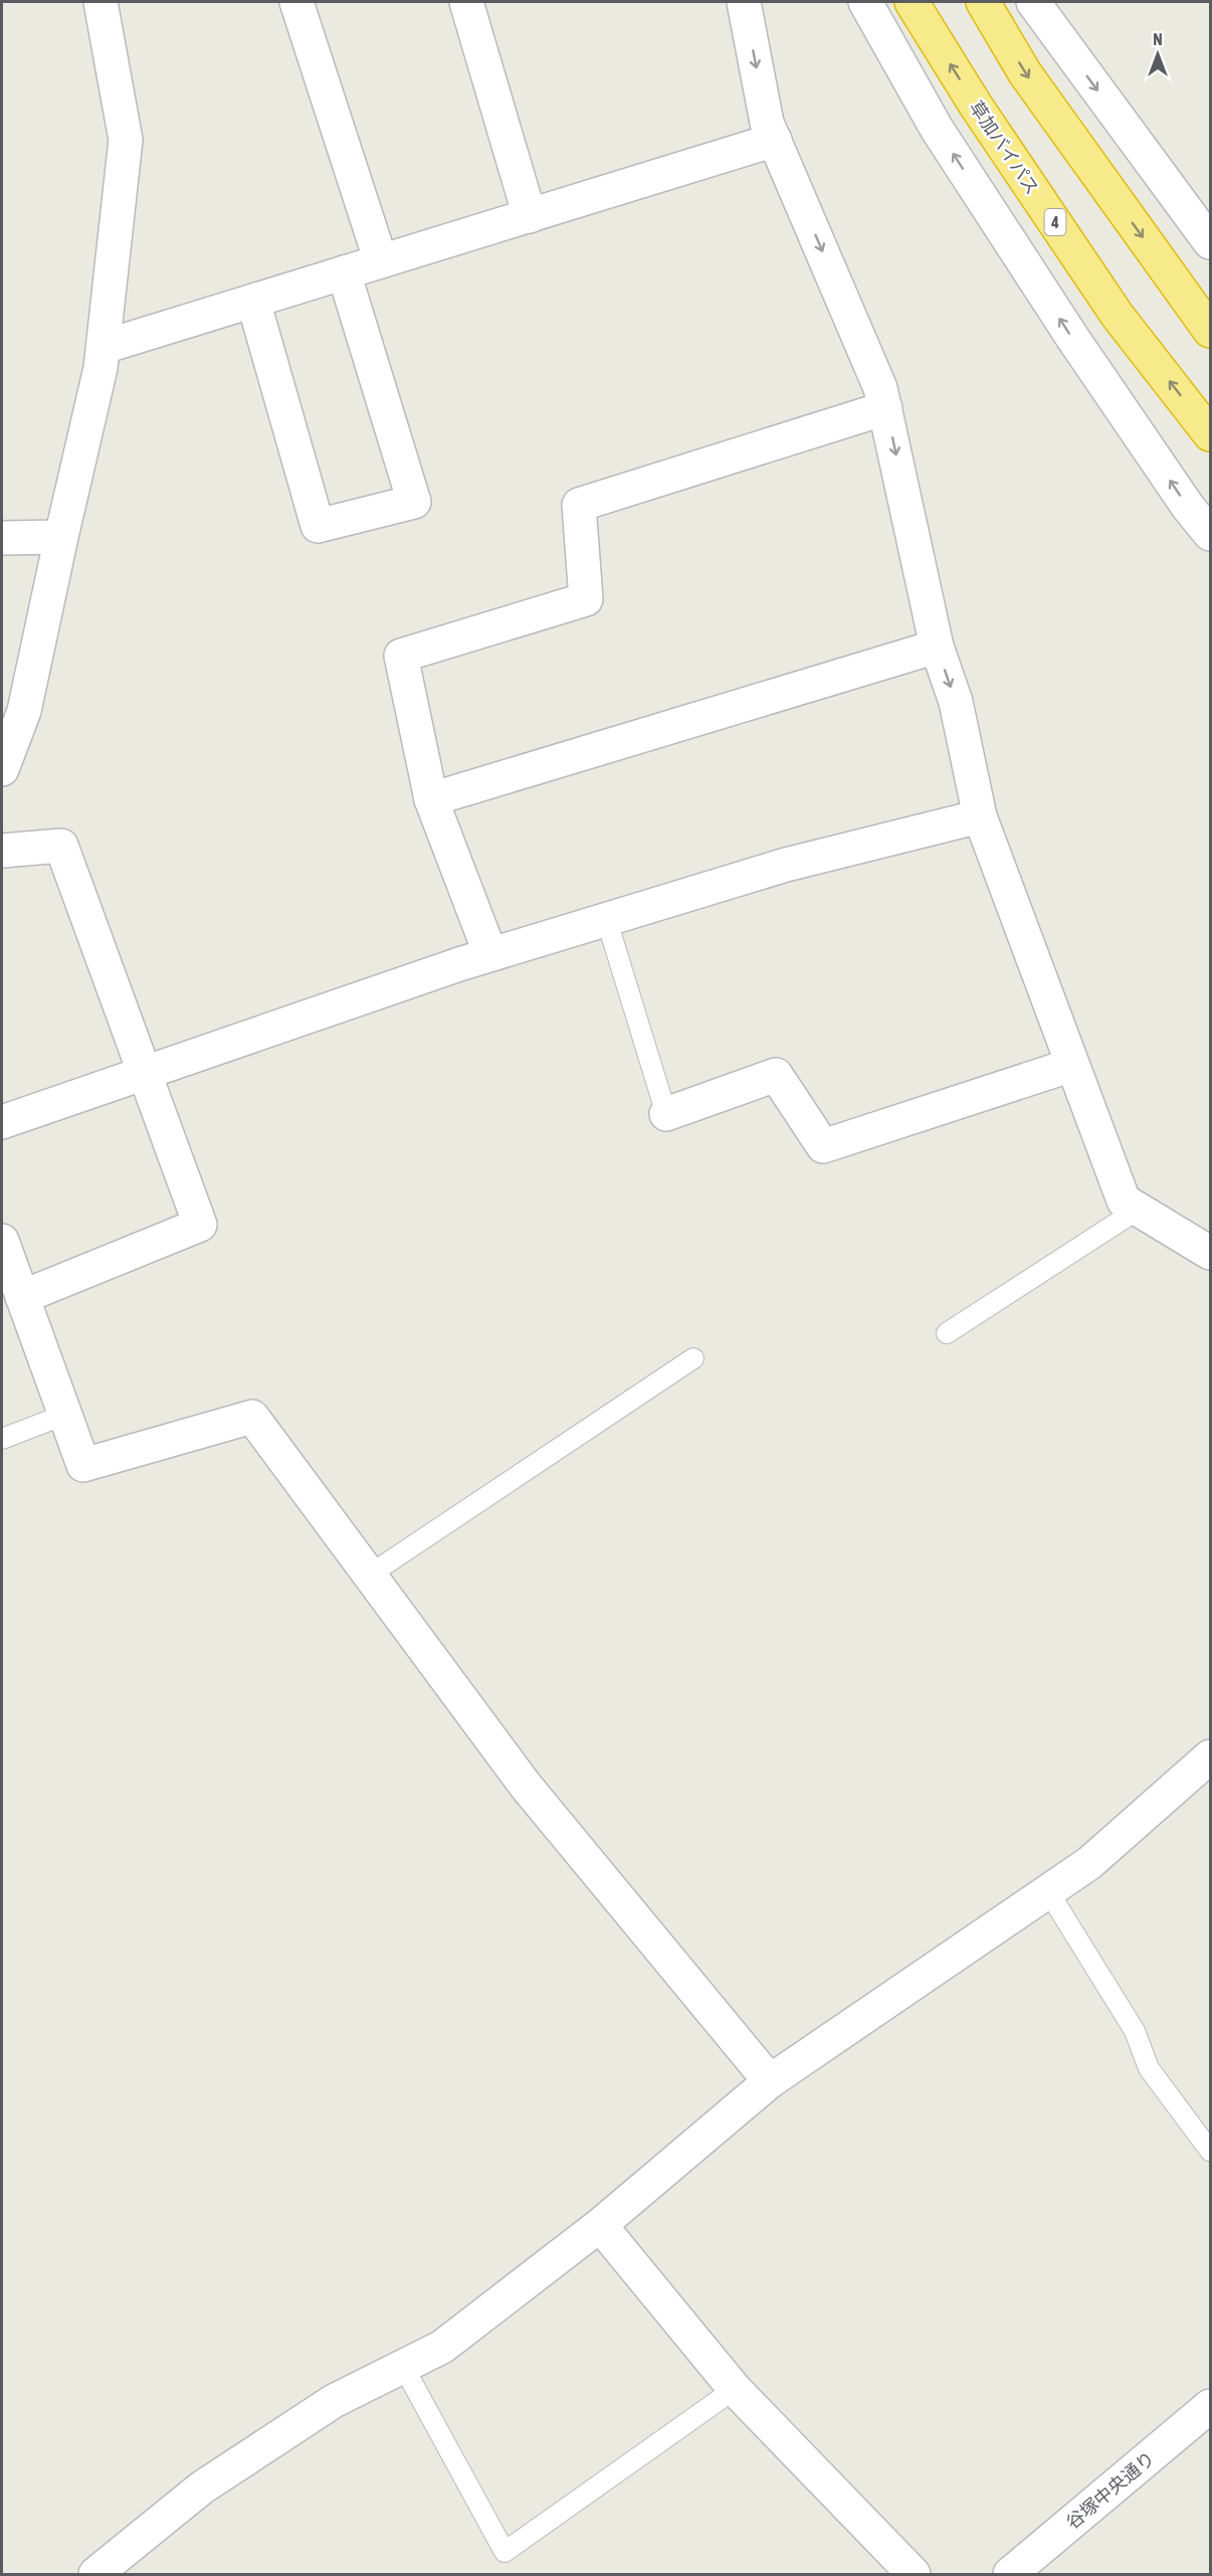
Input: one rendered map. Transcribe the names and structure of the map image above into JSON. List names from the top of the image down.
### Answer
{
  "streets": {
    "highway": ["草加バイパス", "4"],
    "street": ["谷塚中央通り"]
  },
  "north": "top"
}
